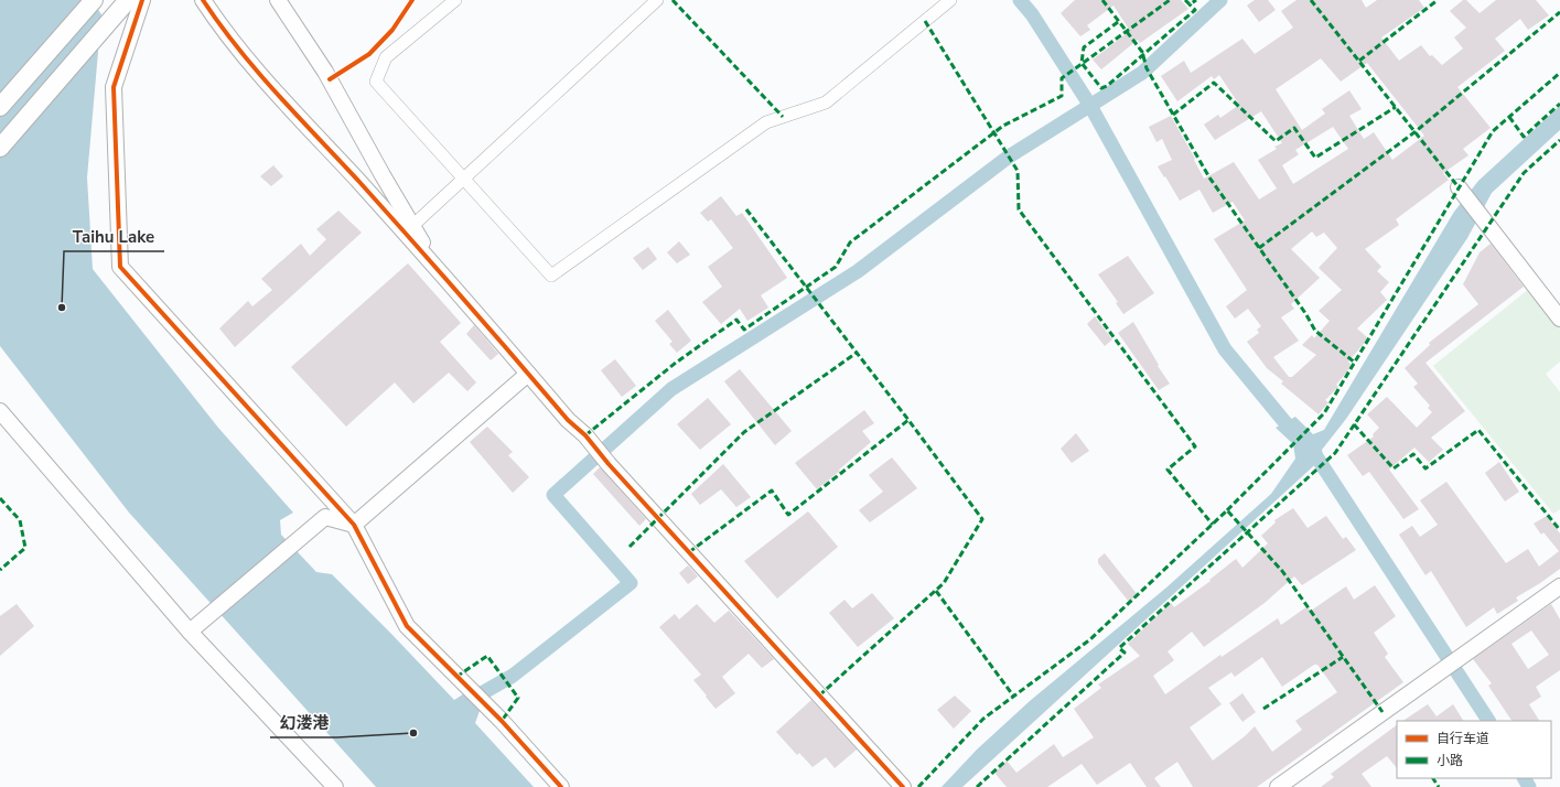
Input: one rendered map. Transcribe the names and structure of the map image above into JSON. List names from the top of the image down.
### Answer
{
  "places": ["Taihu Lake", "幻溇港"],
  "legend": ["自行车道", "小路"]
}
